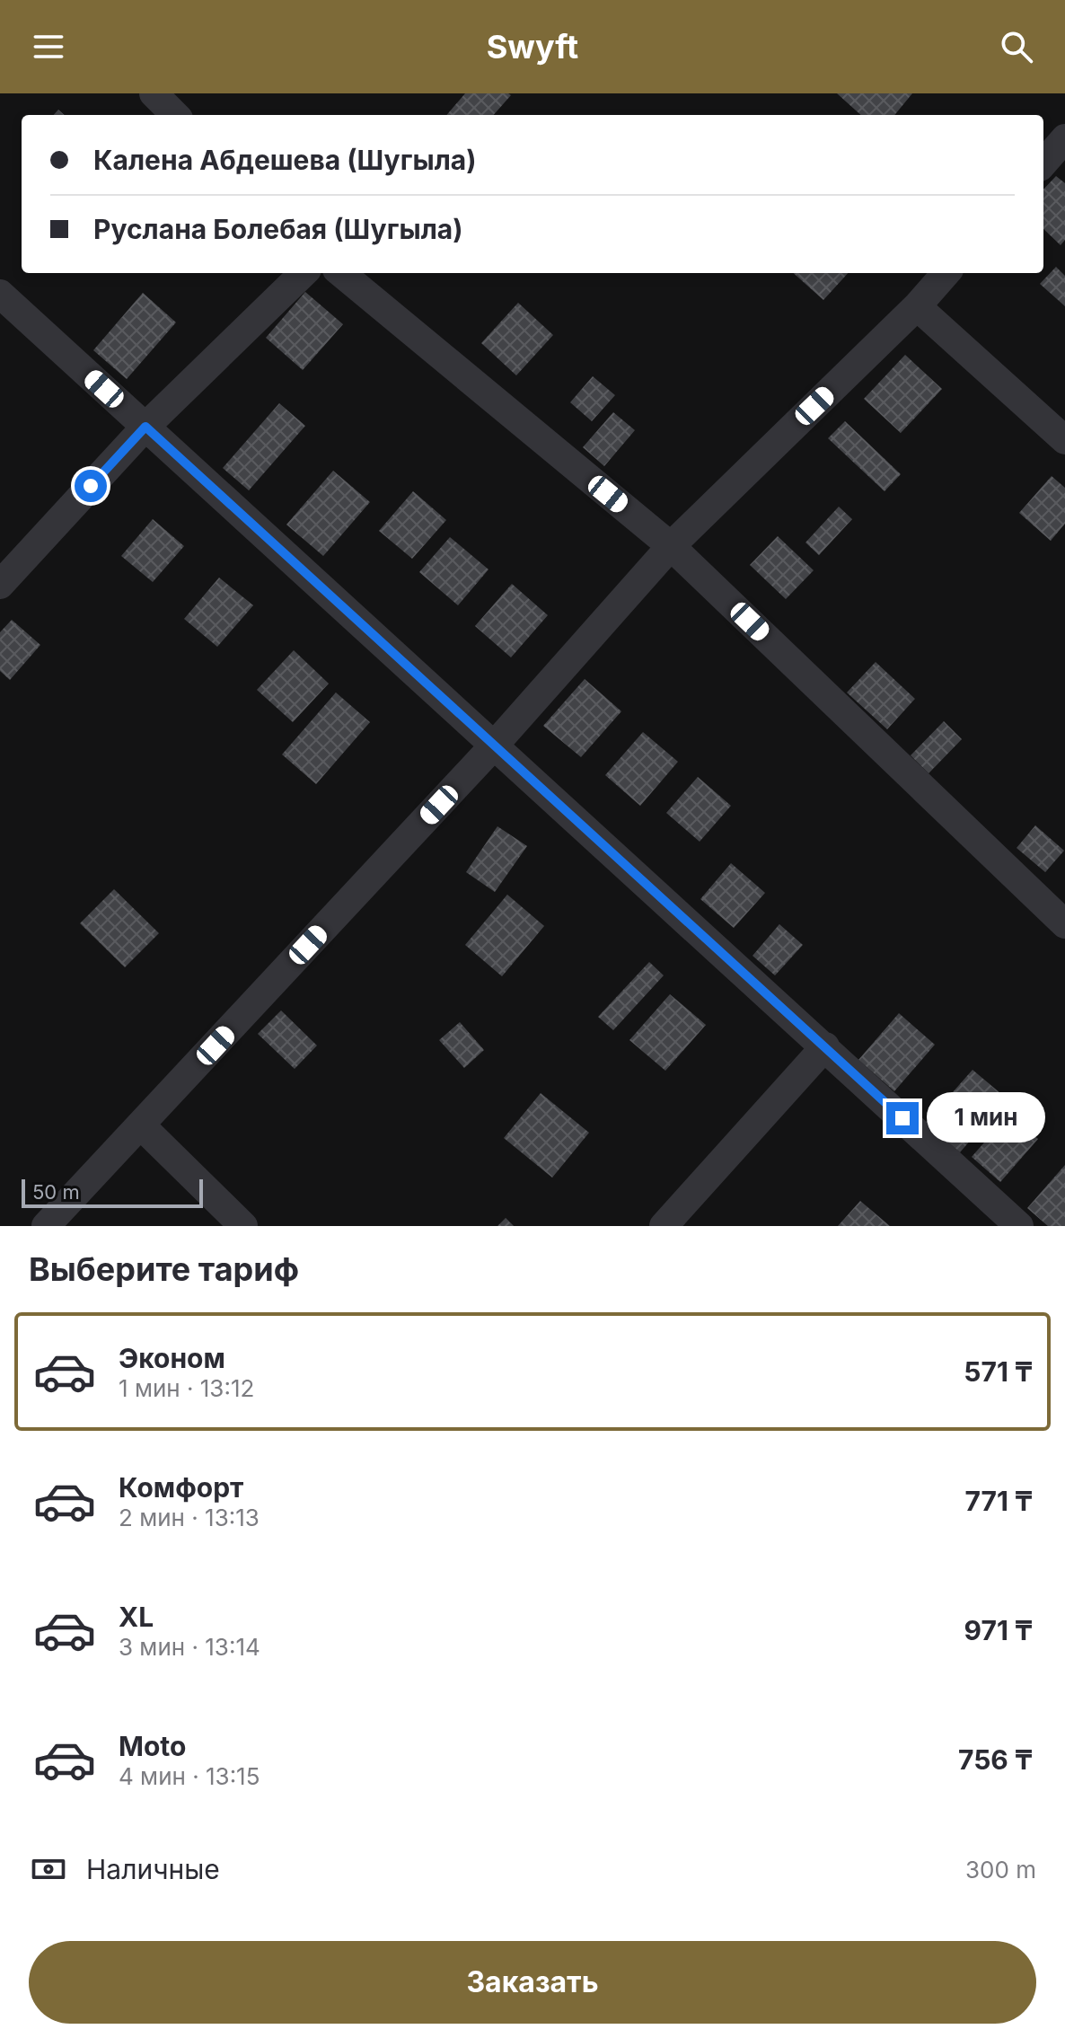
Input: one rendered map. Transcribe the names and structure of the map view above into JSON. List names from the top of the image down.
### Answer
{
  "scale_bar": "50 m",
  "page": {
    "header": "Swyft",
    "banner": ["Калена Абдешева (Шугыла)", "Руслана Болебая (Шугыла)"],
    "bubble": "1 мин",
    "scale": "50 m",
    "heading": "Выберите тариф",
    "list": [
      {
        "name": "Эконом",
        "note": "1 мин · 13:12",
        "value": "571 ₸"
      },
      {
        "name": "Комфорт",
        "note": "2 мин · 13:13",
        "value": "771 ₸"
      },
      {
        "name": "XL",
        "note": "3 мин · 13:14",
        "value": "971 ₸"
      },
      {
        "name": "Moto",
        "note": "4 мин · 13:15",
        "value": "756 ₸"
      }
    ],
    "pay": ["Наличные", "300 m"],
    "buttons": "Заказать"
  }
}
